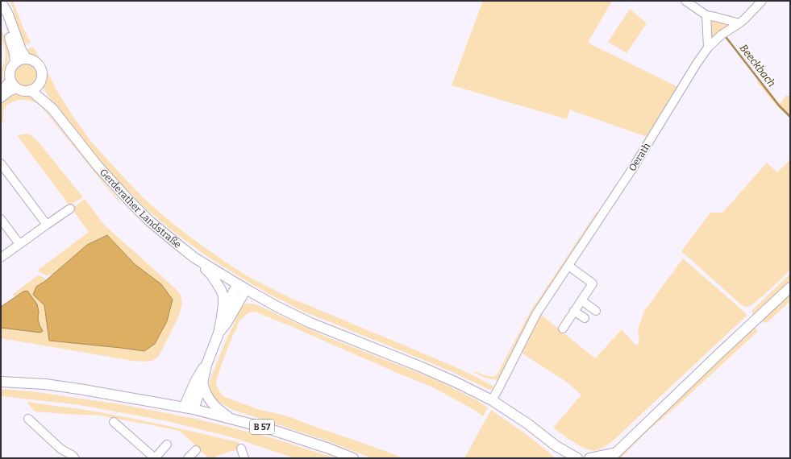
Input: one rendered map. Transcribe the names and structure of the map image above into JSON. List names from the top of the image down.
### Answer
{
  "streets": {
    "main road": ["Gerderather Landstraße", "B 57"],
    "street": ["Oerath"]
  },
  "crossings": [
    ["Oerath", "Gerderather Landstraße"]
  ],
  "water": ["Beeckbach"]
}
